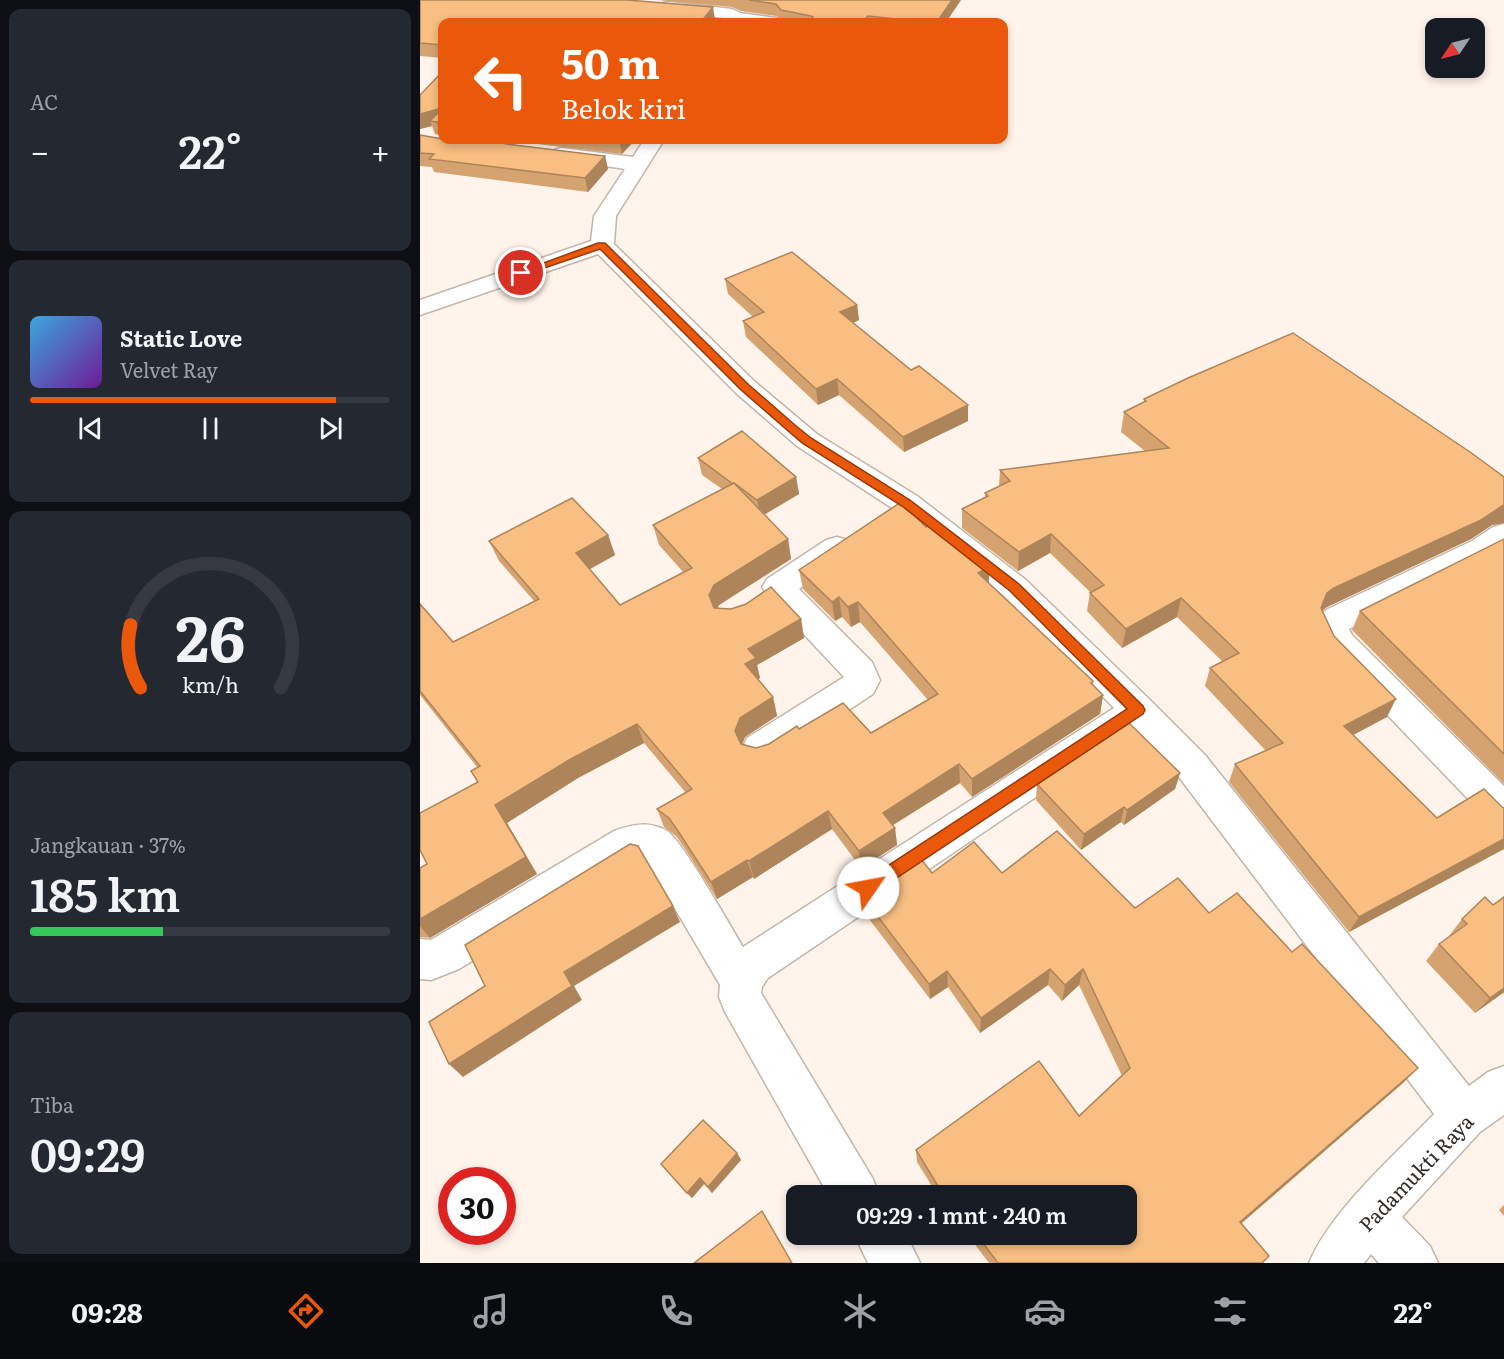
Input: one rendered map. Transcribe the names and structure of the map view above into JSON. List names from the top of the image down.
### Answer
{
  "streets": {
    "street": ["Padamukti Raya"]
  },
  "north": "bottom left",
  "page": {
    "tile": [
      "AC",
      ["Jangkauan · 37%", "185 km"],
      ["Tiba", "09:29"]
    ],
    "turn": ["50 m", "Belok kiri"],
    "heat": ["−", "22°", "+"],
    "song": ["Static Love", "Velvet Ray"],
    "limit": "30",
    "trip": "09:29 · 1 mnt · 240 m",
    "tabs": ["09:28", "22°"],
    "gauge": ["26", "km/h"]
  }
}
